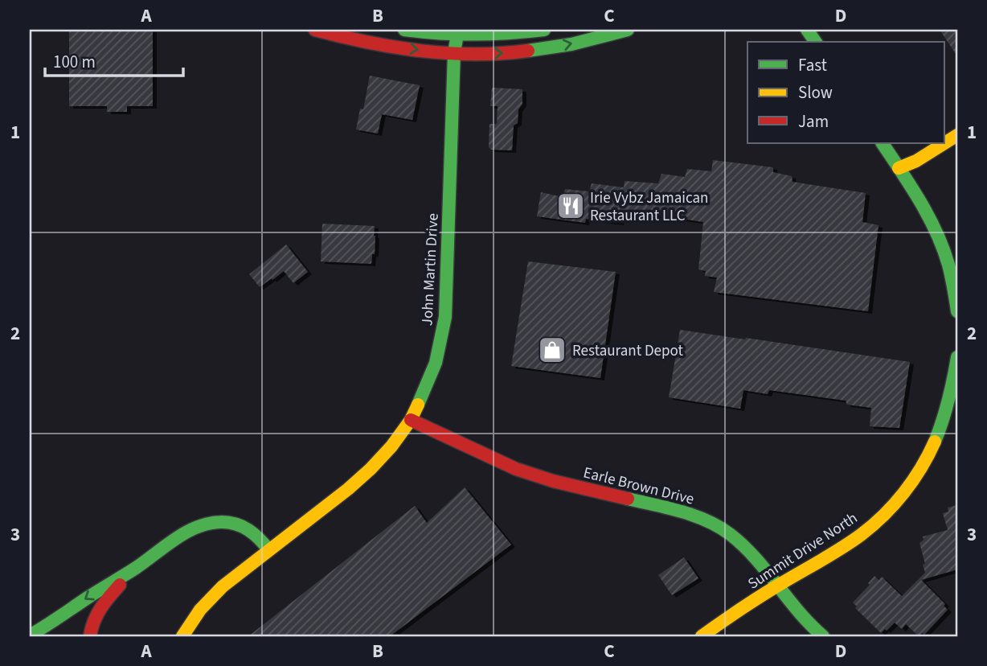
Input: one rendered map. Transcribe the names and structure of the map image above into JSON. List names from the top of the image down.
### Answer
{
  "streets": {
    "main road": ["John Martin Drive", "Earle Brown Drive", "Summit Drive North"]
  },
  "crossings": [
    ["John Martin Drive", "Earle Brown Drive"],
    ["Earle Brown Drive", "Summit Drive North"]
  ],
  "places": {
    "restaurant": ["Irie Vybz Jamaican Restaurant LLC"],
    "shop": ["Restaurant Depot"]
  },
  "legend": ["Fast", "Slow", "Jam"],
  "scale_bar": "100 m",
  "grid": {
    "columns": [
      "A",
      "B",
      "C",
      "D"
    ],
    "rows": ["1", "2", "3"]
  }
}
